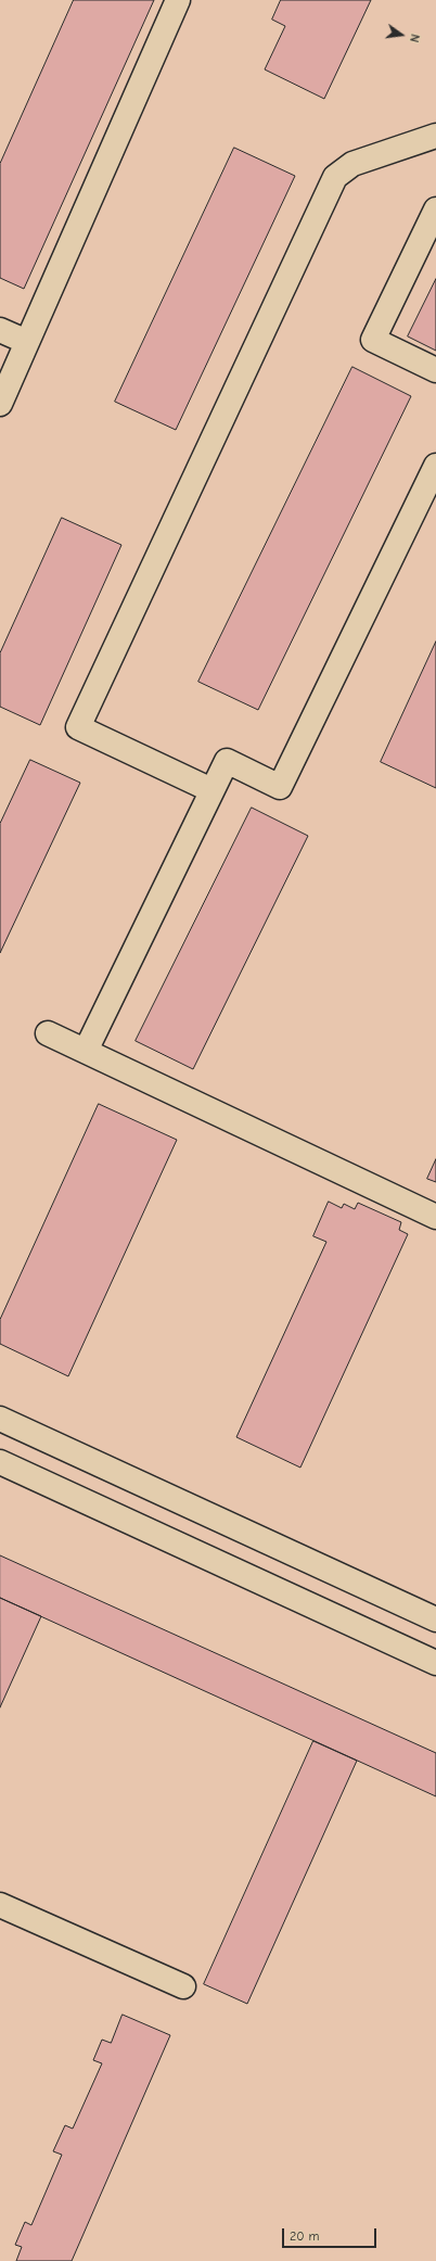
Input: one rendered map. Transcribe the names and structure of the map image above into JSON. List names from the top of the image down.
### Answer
{
  "scale_bar": "20 m",
  "north": "right"
}
